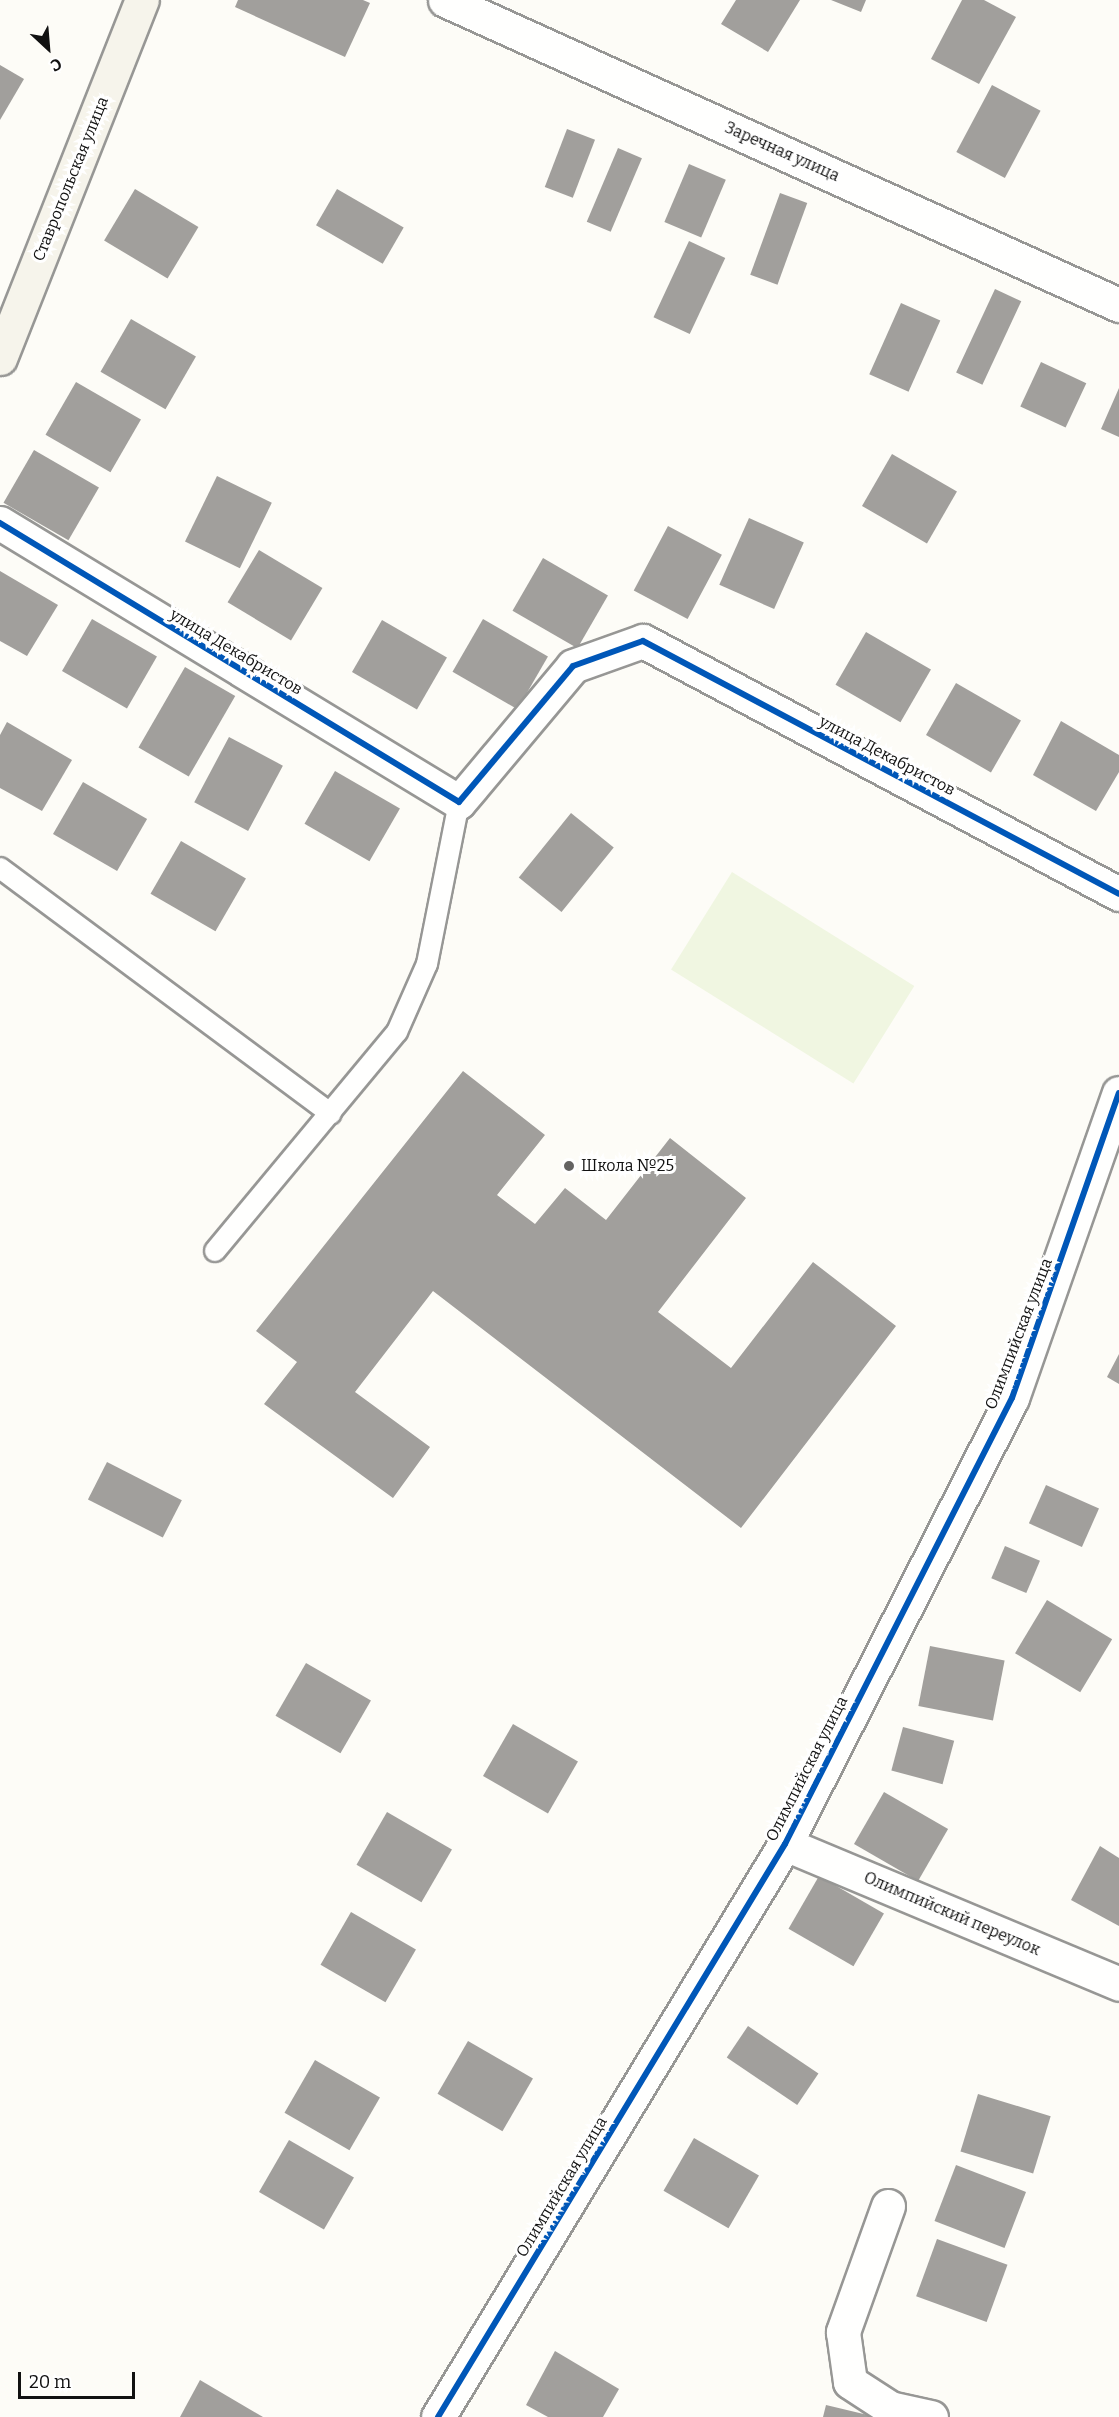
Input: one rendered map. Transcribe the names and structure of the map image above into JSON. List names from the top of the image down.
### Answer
{
  "streets": {
    "main road": ["Ставропольская улица"],
    "street": [
      "Заречная улица",
      "улица Декабристов",
      "Олимпийская улица",
      "Олимпийский переулок"
    ]
  },
  "crossings": [
    ["Олимпийская улица", "Олимпийский переулок"]
  ],
  "places": ["Школа №25"],
  "scale_bar": "20 m",
  "north": "bottom right"
}
